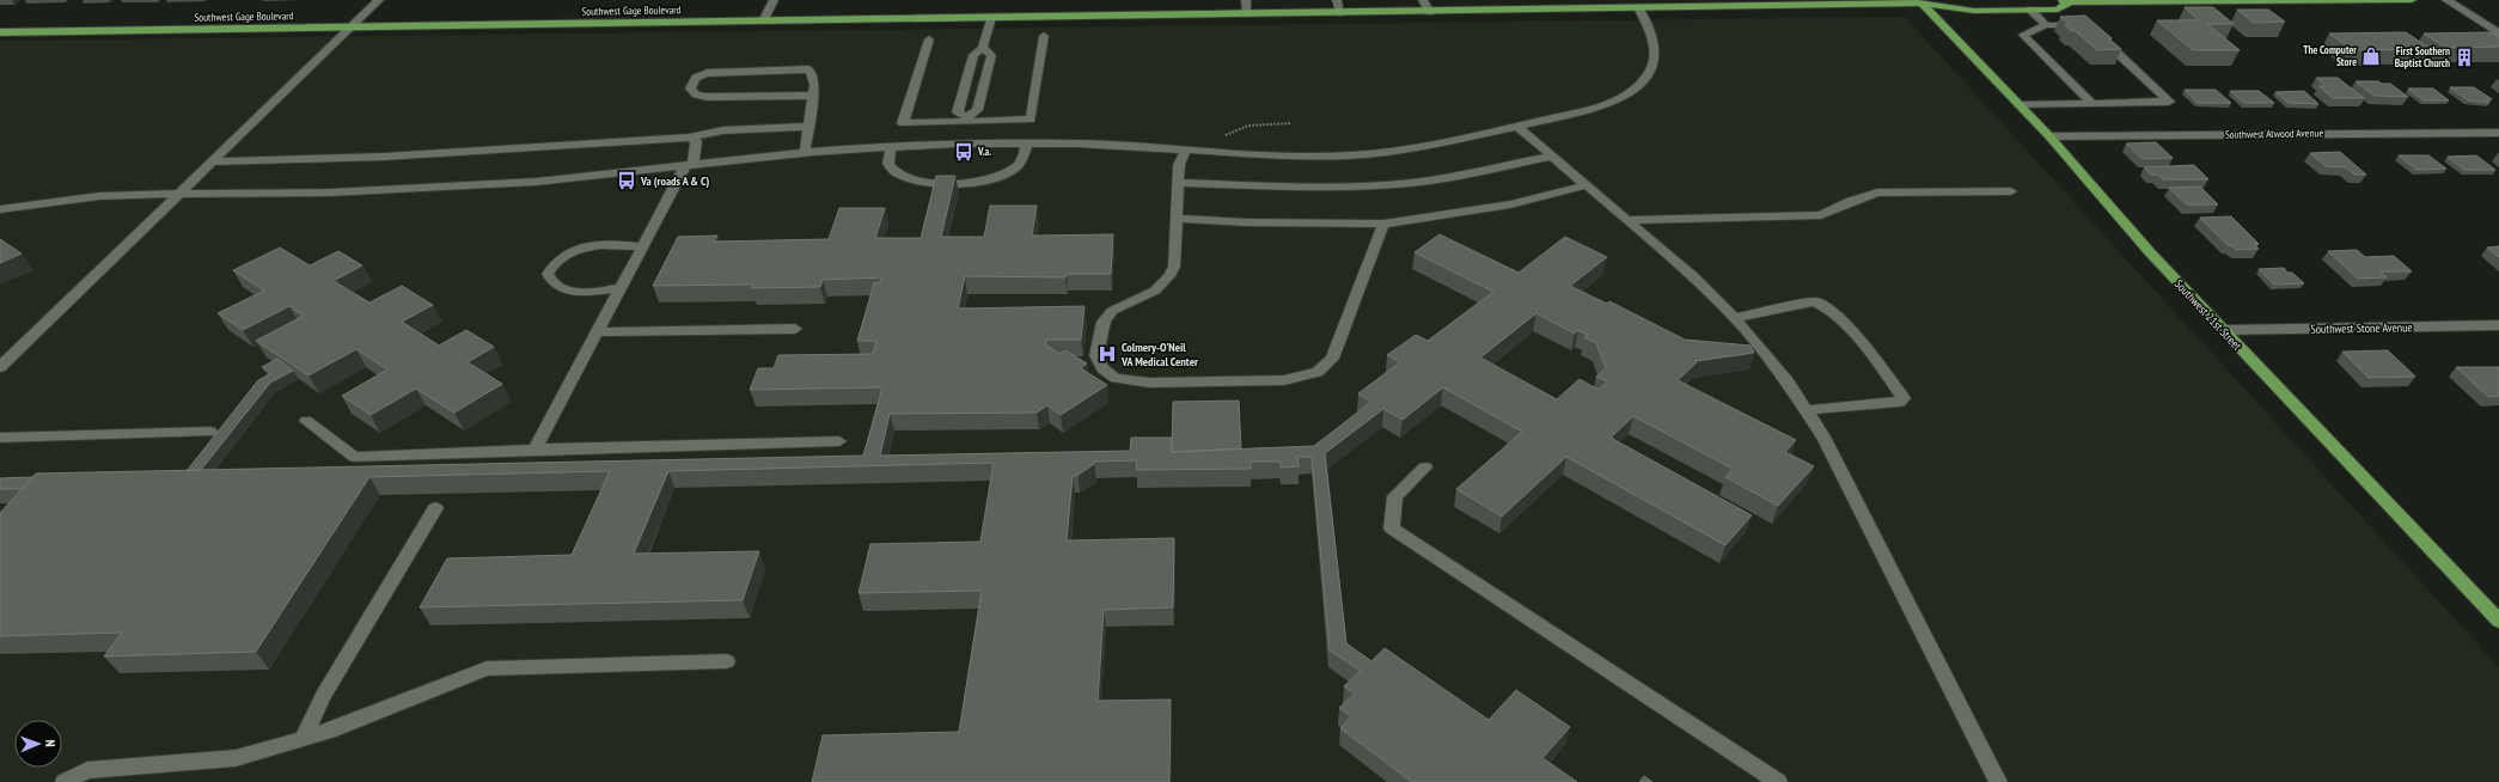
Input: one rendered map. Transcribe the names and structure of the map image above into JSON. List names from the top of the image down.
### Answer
{
  "streets": {
    "main road": ["Southwest Gage Boulevard", "Southwest 21st Street"],
    "street": ["Southwest Atwood Avenue", "Southwest Stone Avenue"]
  },
  "crossings": [
    ["Southwest Gage Boulevard", "Southwest 21st Street"],
    ["Southwest Atwood Avenue", "Southwest 21st Street"],
    ["Southwest 21st Street", "Southwest Stone Avenue"]
  ],
  "places": {
    "shop": ["The Computer Store"],
    "building": ["First Southern Baptist Church"],
    "bus stop": ["V.a.", "Va (roads A & C)"],
    "hospital": ["Colmery-O'Neil VA Medical Center"]
  },
  "north": "right"
}
